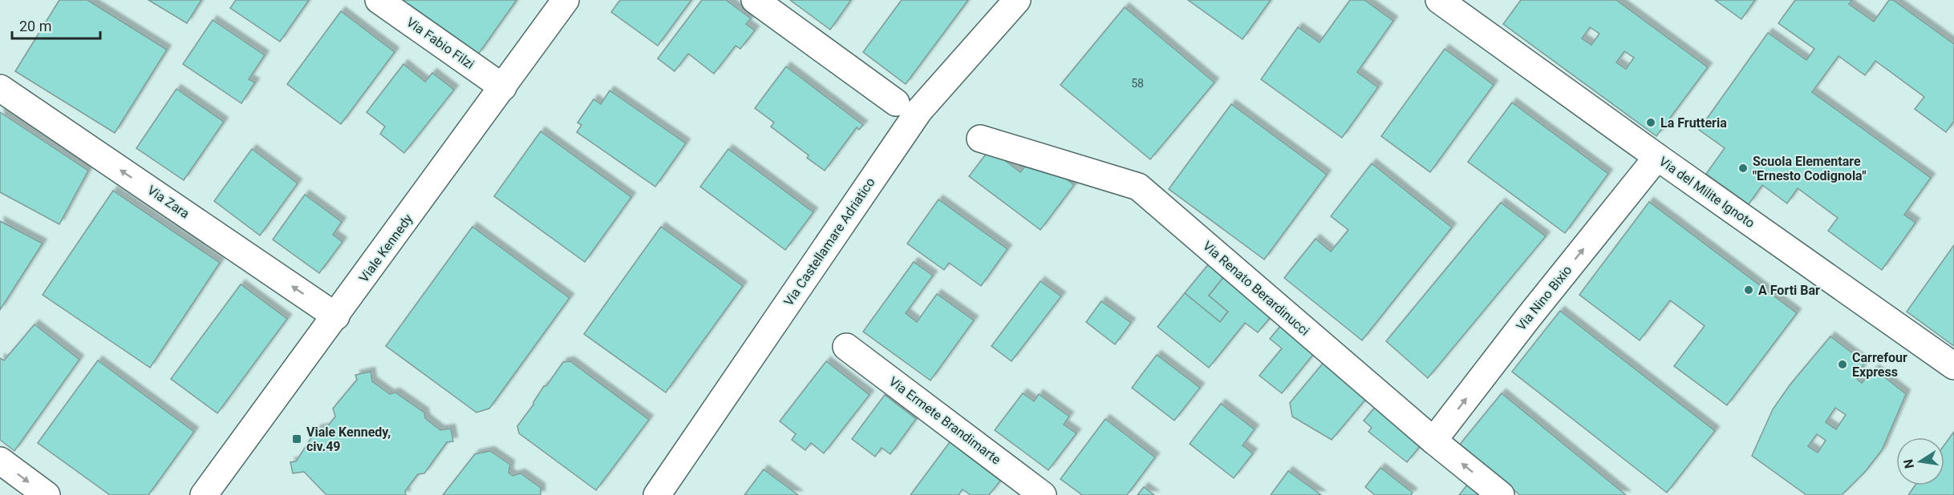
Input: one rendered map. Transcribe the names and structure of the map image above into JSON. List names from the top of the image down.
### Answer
{
  "streets": {
    "street": [
      "Via Fabio Filzi",
      "Via del Milite Ignoto",
      "Via Zara",
      "Via Castellamare Adriatico",
      "Viale Kennedy",
      "Via Renato Berardinucci",
      "Via Nino Bixio",
      "Via Ermete Brandimarte"
    ]
  },
  "crossings": [
    ["Via Fabio Filzi", "Viale Kennedy"],
    ["Via del Milite Ignoto", "Via Nino Bixio"],
    ["Via Zara", "Viale Kennedy"],
    ["Via Renato Berardinucci", "Via Nino Bixio"]
  ],
  "one_way": ["Via Zara", "Via Nino Bixio"],
  "places": {
    "other": [
      "La Frutteria",
      "Scuola Elementare \"Ernesto Codignola\"",
      "A Forti Bar",
      "Carrefour Express"
    ],
    "transit": ["Viale Kennedy, civ.49"]
  },
  "house_numbers": ["58"],
  "scale_bar": "20 m",
  "north": "left"
}
